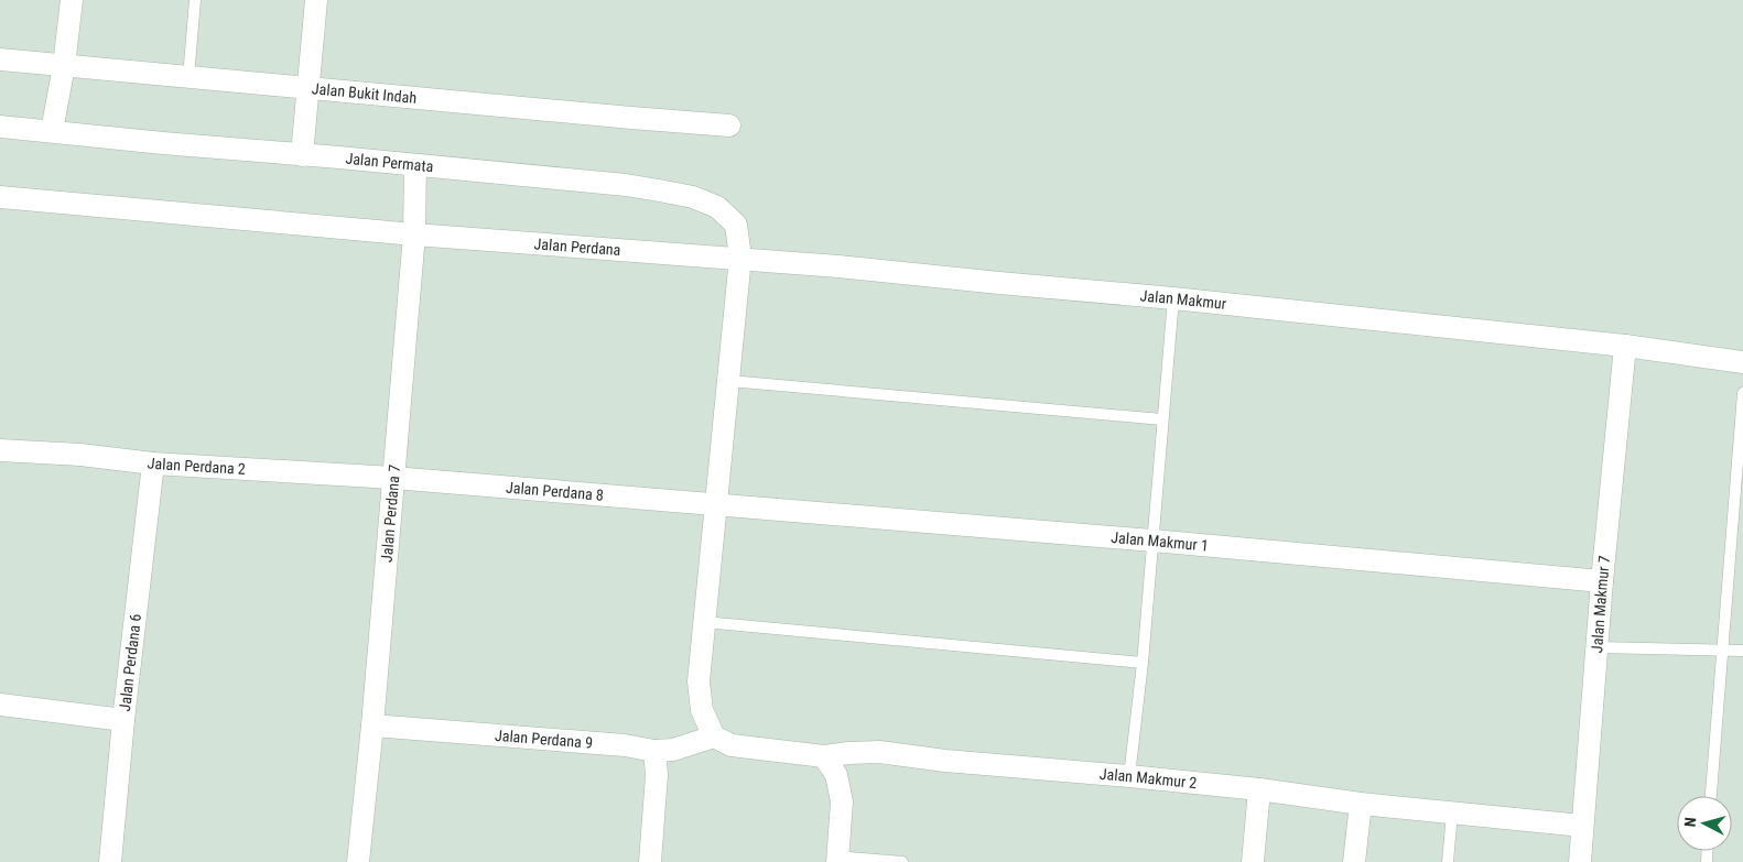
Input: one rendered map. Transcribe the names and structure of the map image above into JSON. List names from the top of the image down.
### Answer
{
  "streets": {
    "street": [
      "Jalan Bukit Indah",
      "Jalan Permata",
      "Jalan Perdana",
      "Jalan Makmur",
      "Jalan Perdana 2",
      "Jalan Perdana 8",
      "Jalan Perdana 7",
      "Jalan Makmur 1",
      "Jalan Makmur 7",
      "Jalan Perdana 6",
      "Jalan Perdana 9",
      "Jalan Makmur 2"
    ]
  },
  "crossings": [
    ["Jalan Permata", "Jalan Perdana"],
    ["Jalan Permata", "Jalan Makmur"],
    ["Jalan Permata", "Jalan Perdana 7"],
    ["Jalan Perdana", "Jalan Makmur"],
    ["Jalan Perdana", "Jalan Perdana 7"],
    ["Jalan Makmur", "Jalan Makmur 7"],
    ["Jalan Perdana 2", "Jalan Perdana 8"],
    ["Jalan Perdana 2", "Jalan Perdana 7"],
    ["Jalan Perdana 2", "Jalan Perdana 6"],
    ["Jalan Perdana 8", "Jalan Perdana 7"],
    ["Jalan Perdana 8", "Jalan Makmur 1"],
    ["Jalan Perdana 7", "Jalan Perdana 9"],
    ["Jalan Makmur 1", "Jalan Makmur 7"],
    ["Jalan Makmur 7", "Jalan Makmur 2"],
    ["Jalan Perdana 9", "Jalan Makmur 2"]
  ],
  "north": "left"
}
